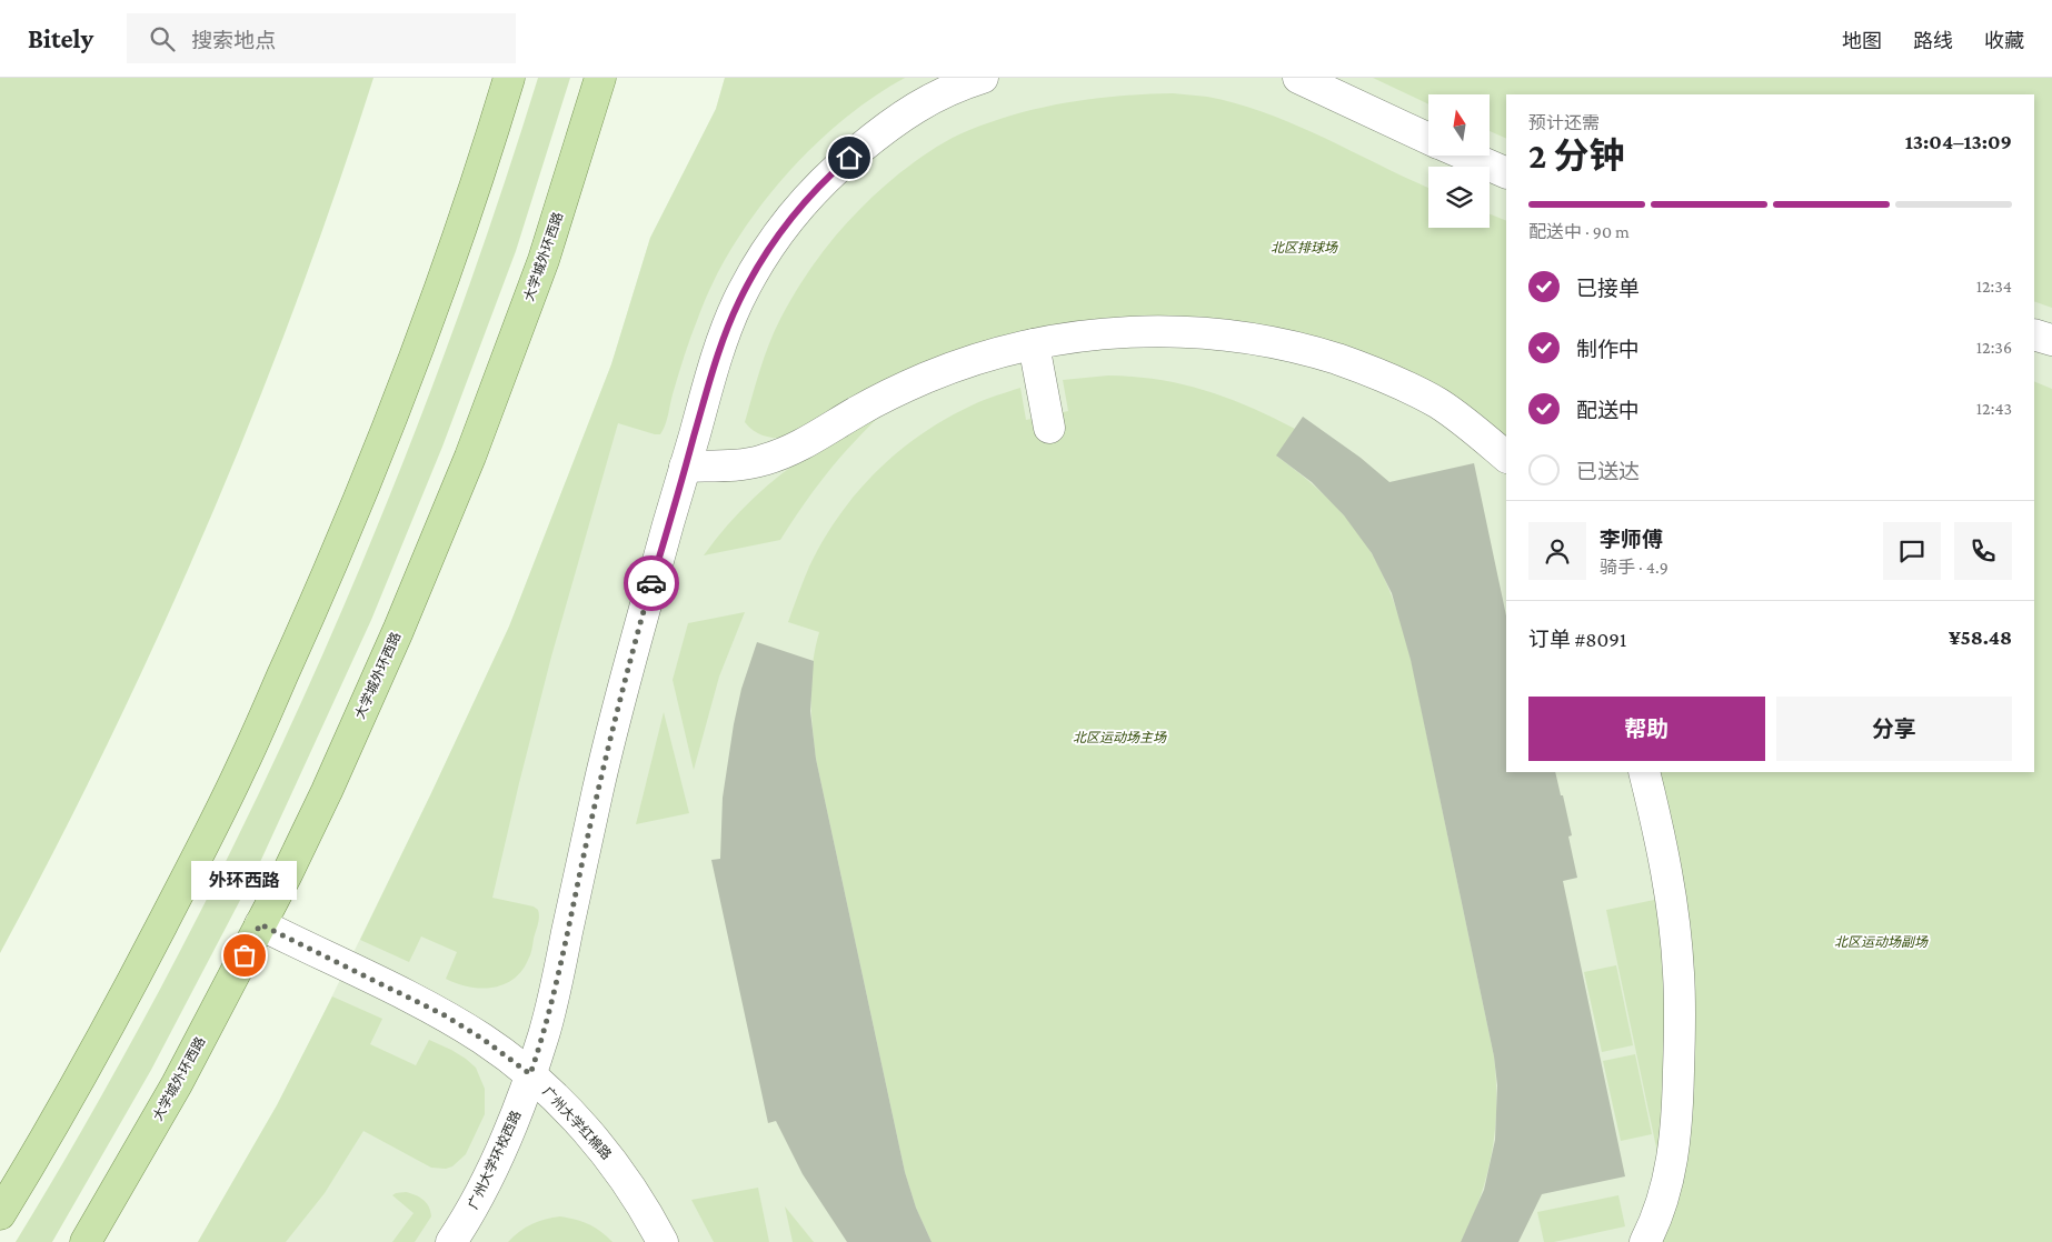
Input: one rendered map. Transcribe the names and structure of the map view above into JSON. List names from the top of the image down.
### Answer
{
  "streets": {
    "main road": ["大学城外环西路"],
    "lane": ["广州大学红棉路", "广州大学环校西路"]
  },
  "crossings": [
    ["大学城外环西路", "广州大学红棉路"],
    ["广州大学红棉路", "广州大学环校西路"]
  ],
  "parks": ["北区排球场", "北区运动场主场", "北区运动场副场"],
  "places": ["外环西路"],
  "north": "top",
  "page": {
    "header": "Bitely",
    "search": "搜索地点",
    "nav": ["地图", "路线", "收藏"],
    "heading": ["2 分钟", "预计还需", "13:04–13:09"],
    "panel": [
      "李师傅",
      "骑手 · 4.9",
      "订单 #8091",
      "¥58.48"
    ],
    "bar": "配送中 · 90 m",
    "list": [
      ["已接单", "12:34"],
      ["制作中", "12:36"],
      ["配送中", "12:43"],
      "已送达"
    ],
    "buttons": ["帮助", "分享"],
    "bubble": "外环西路"
  }
}
